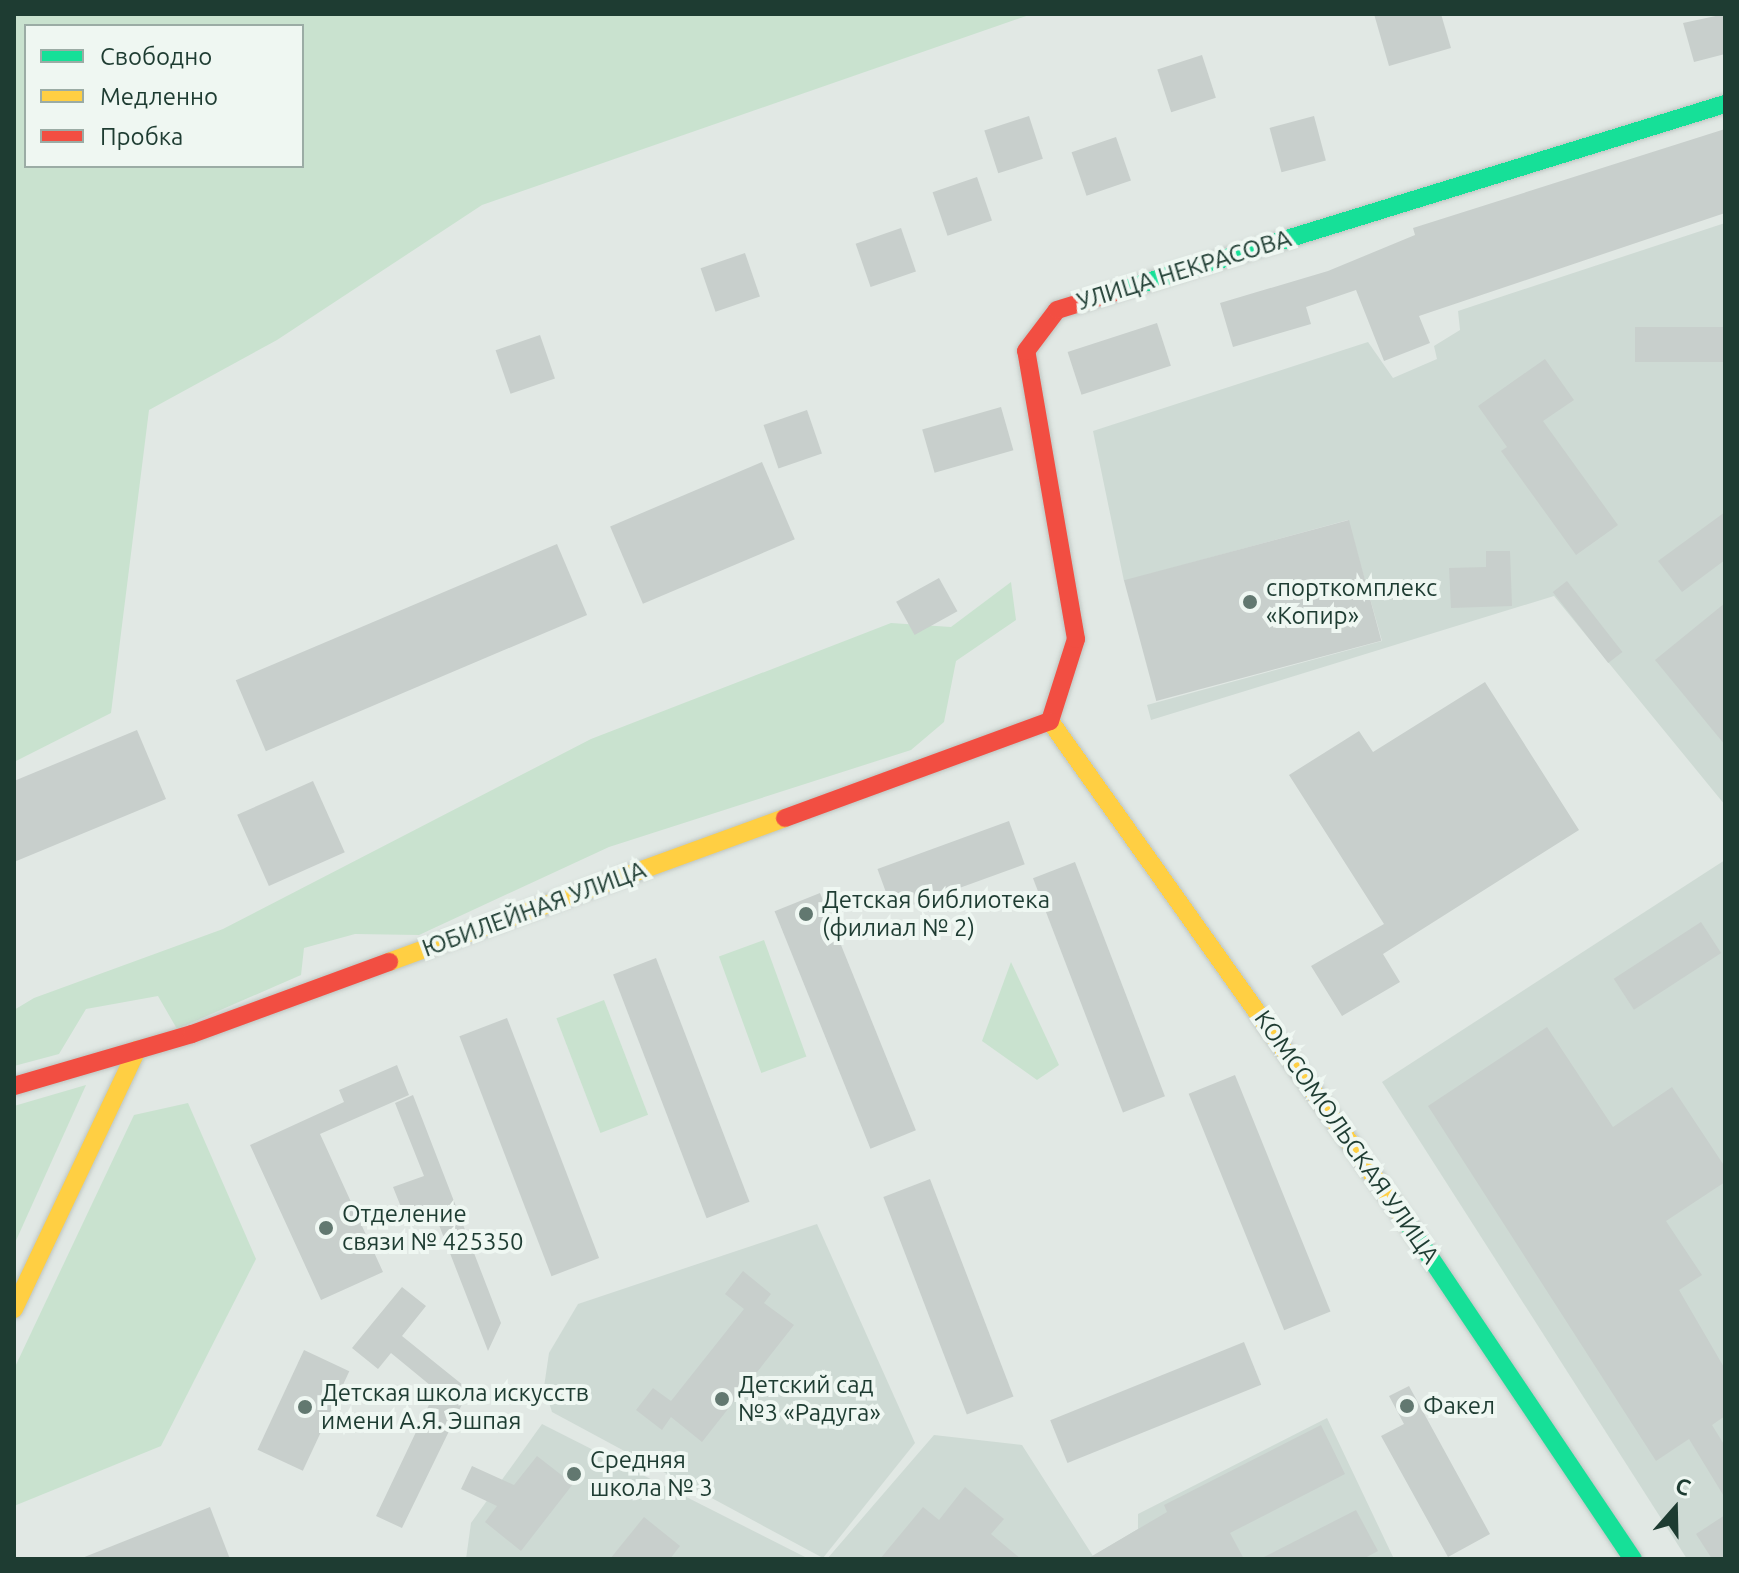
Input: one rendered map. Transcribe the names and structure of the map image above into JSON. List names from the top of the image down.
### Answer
{
  "streets": {
    "street": ["УЛИЦА НЕКРАСОВА", "ЮБИЛЕЙНАЯ УЛИЦА", "КОМСОМОЛЬСКАЯ УЛИЦА"]
  },
  "crossings": [
    ["УЛИЦА НЕКРАСОВА", "ЮБИЛЕЙНАЯ УЛИЦА"],
    ["УЛИЦА НЕКРАСОВА", "КОМСОМОЛЬСКАЯ УЛИЦА"],
    ["ЮБИЛЕЙНАЯ УЛИЦА", "КОМСОМОЛЬСКАЯ УЛИЦА"]
  ],
  "places": [
    "спорткомплекс «Копир»",
    "Детская библиотека (филиал № 2)",
    "Отделение связи № 425350",
    "Детский сад №3 «Радуга»",
    "Факел",
    "Детская школа искусств имени А.Я. Эшпая",
    "Средняя школа № 3"
  ],
  "legend": ["Свободно", "Медленно", "Пробка"],
  "north": "top"
}
